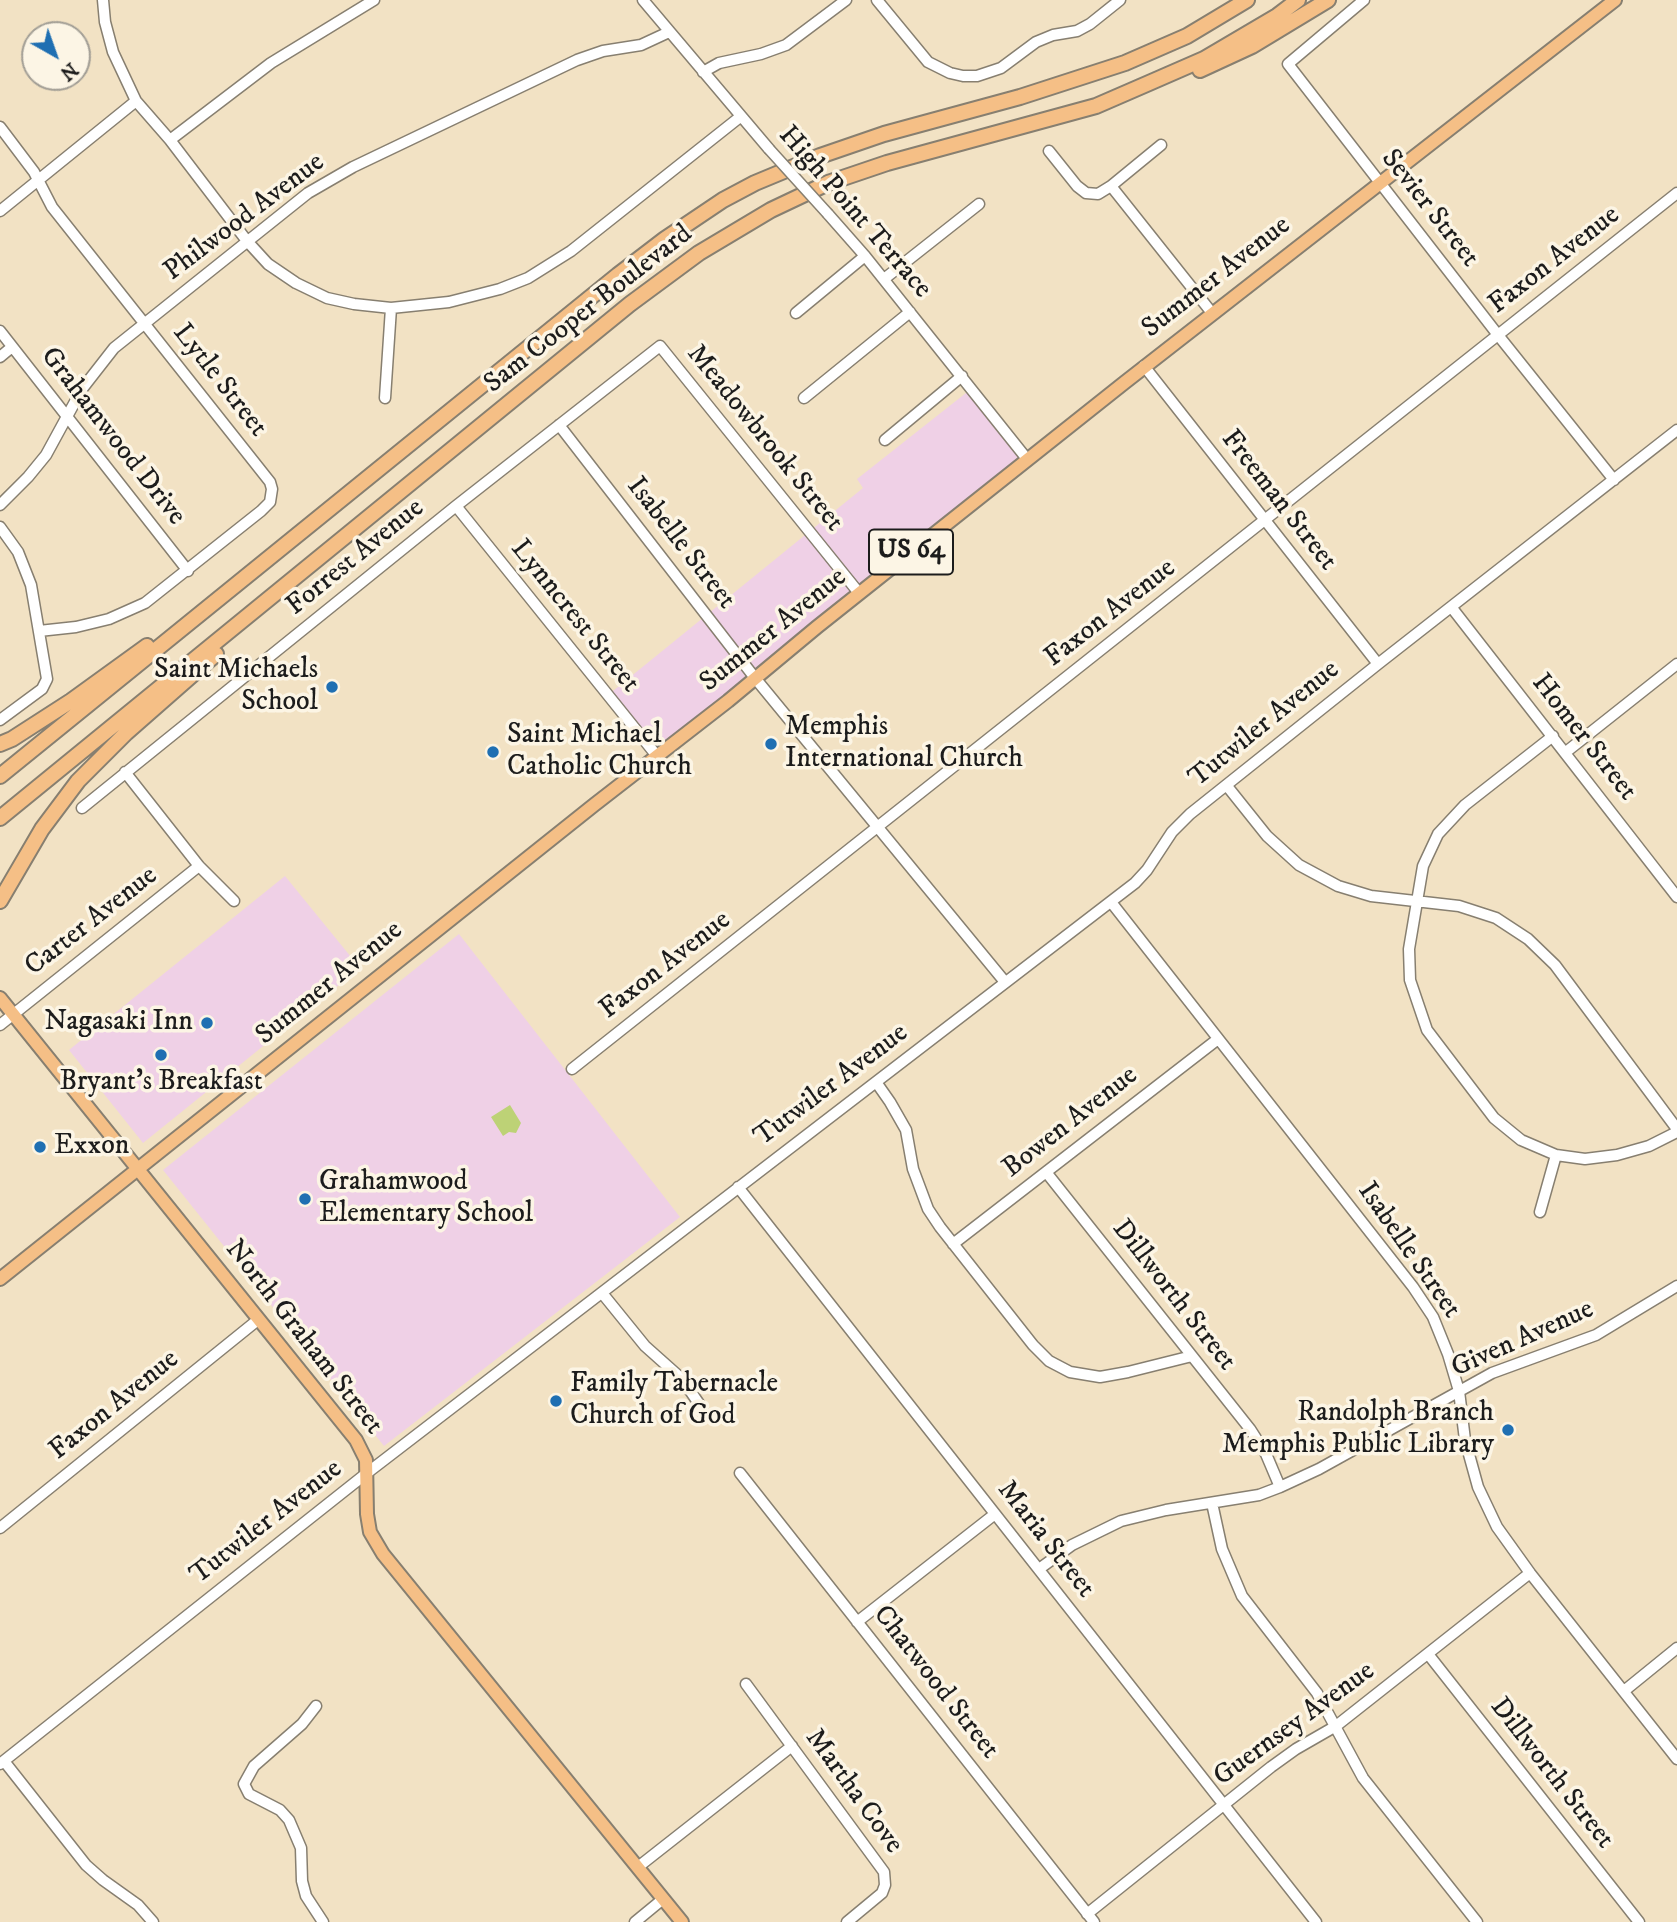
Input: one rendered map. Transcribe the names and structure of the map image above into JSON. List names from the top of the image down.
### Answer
{
  "streets": {
    "highway": ["Sam Cooper Boulevard"],
    "main road": ["Summer Avenue", "US 64", "North Graham Street"],
    "street": [
      "Sevier Street",
      "High Point Terrace",
      "Philwood Avenue",
      "Faxon Avenue",
      "Lytle Street",
      "Grahamwood Drive",
      "Meadowbrook Street",
      "Freeman Street",
      "Isabelle Street",
      "Forrest Avenue",
      "Lynncrest Street",
      "Tutwiler Avenue",
      "Homer Street",
      "Carter Avenue",
      "Bowen Avenue",
      "Dillworth Street",
      "Given Avenue",
      "Maria Street",
      "Chatwood Street",
      "Guernsey Avenue",
      "Martha Cove"
    ]
  },
  "crossings": [
    ["Sevier Street", "Faxon Avenue"],
    ["Sevier Street", "Summer Avenue"],
    ["Sevier Street", "Tutwiler Avenue"],
    ["High Point Terrace", "Philwood Avenue"],
    ["High Point Terrace", "Summer Avenue"],
    ["Philwood Avenue", "Lytle Street"],
    ["Philwood Avenue", "Grahamwood Drive"],
    ["Faxon Avenue", "Freeman Street"],
    ["Faxon Avenue", "Isabelle Street"],
    ["Faxon Avenue", "North Graham Street"],
    ["Summer Avenue", "Meadowbrook Street"],
    ["Summer Avenue", "Freeman Street"],
    ["Summer Avenue", "Isabelle Street"],
    ["Summer Avenue", "Lynncrest Street"],
    ["Summer Avenue", "North Graham Street"],
    ["Lytle Street", "Grahamwood Drive"],
    ["Meadowbrook Street", "Forrest Avenue"],
    ["Freeman Street", "Tutwiler Avenue"],
    ["Isabelle Street", "Forrest Avenue"],
    ["Isabelle Street", "Tutwiler Avenue"],
    ["Isabelle Street", "Bowen Avenue"],
    ["Isabelle Street", "Given Avenue"],
    ["Isabelle Street", "Guernsey Avenue"],
    ["Forrest Avenue", "Lynncrest Street"],
    ["Tutwiler Avenue", "Homer Street"],
    ["Tutwiler Avenue", "North Graham Street"],
    ["Tutwiler Avenue", "Maria Street"],
    ["Carter Avenue", "North Graham Street"],
    ["Bowen Avenue", "Dillworth Street"],
    ["Dillworth Street", "Given Avenue"],
    ["Dillworth Street", "Guernsey Avenue"],
    ["Given Avenue", "Maria Street"],
    ["Maria Street", "Guernsey Avenue"],
    ["Chatwood Street", "Guernsey Avenue"]
  ],
  "places": [
    "Saint Michaels School",
    "Memphis International Church",
    "Saint Michael Catholic Church",
    "Nagasaki Inn",
    "Bryant's Breakfast",
    "Exxon",
    "Grahamwood Elementary School",
    "Family Tabernacle Church of God",
    "Randolph Branch Memphis Public Library"
  ],
  "north": "bottom right"
}
